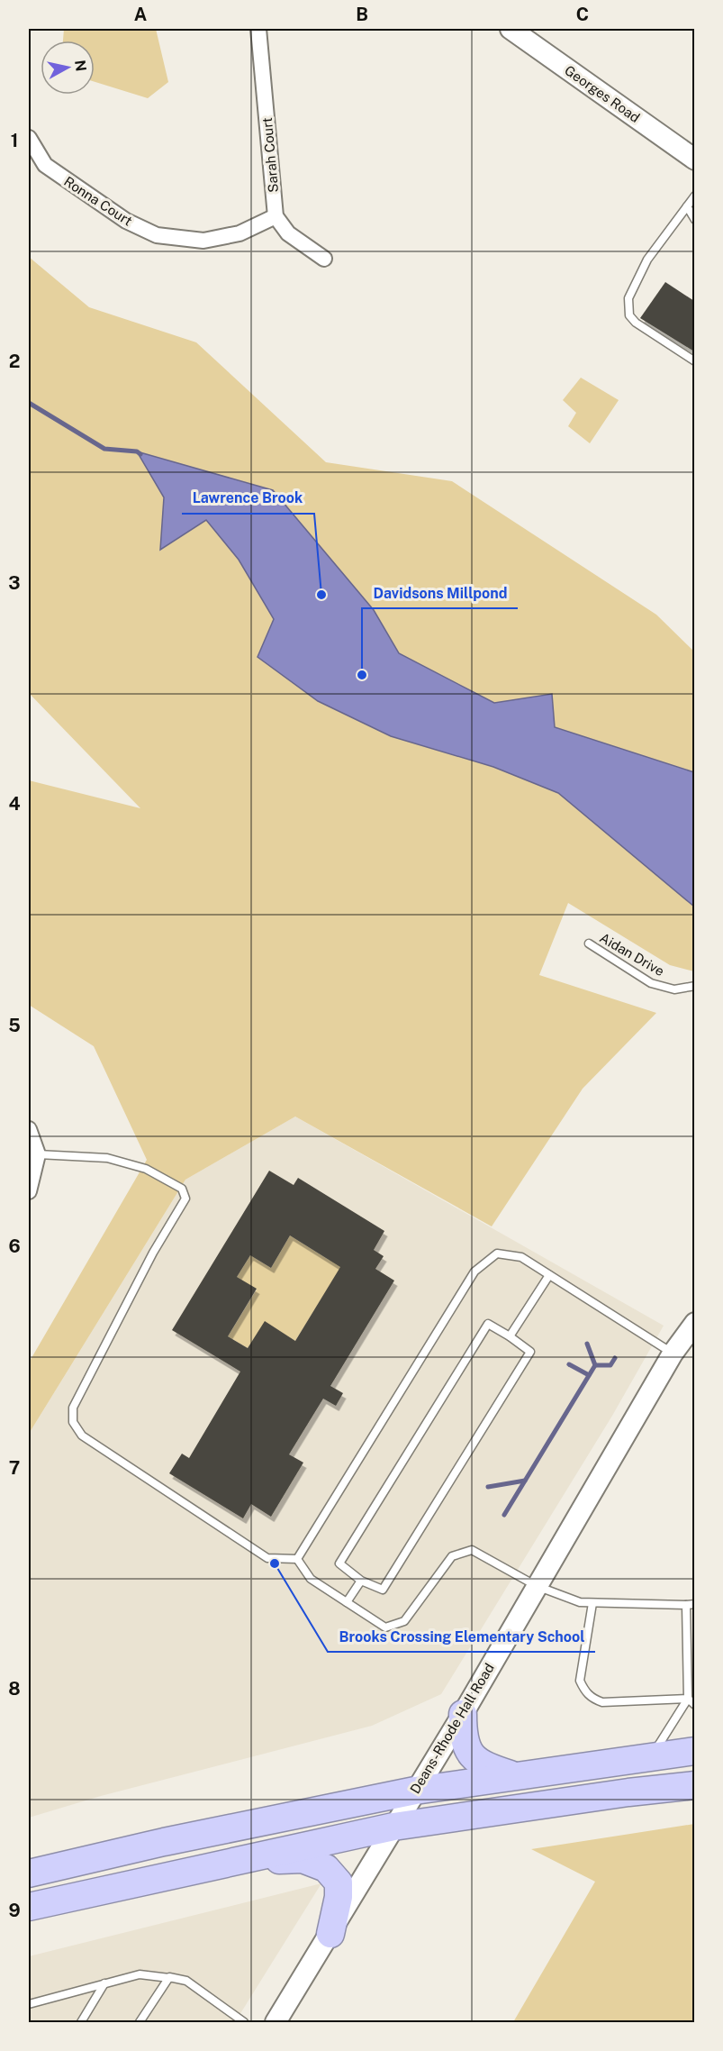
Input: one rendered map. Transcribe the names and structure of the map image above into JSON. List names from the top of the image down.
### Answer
{
  "streets": {
    "street": [
      "Georges Road",
      "Sarah Court",
      "Ronna Court",
      "Deans-Rhode Hall Road"
    ],
    "lane": ["Aidan Drive"]
  },
  "crossings": [
    ["Sarah Court", "Ronna Court"]
  ],
  "places": ["Lawrence Brook", "Davidsons Millpond", "Brooks Crossing Elementary School"],
  "north": "right",
  "grid": {
    "columns": ["A", "B", "C"],
    "rows": [
      "1",
      "2",
      "3",
      "4",
      "5",
      "6",
      "7",
      "8",
      "9"
    ]
  }
}
